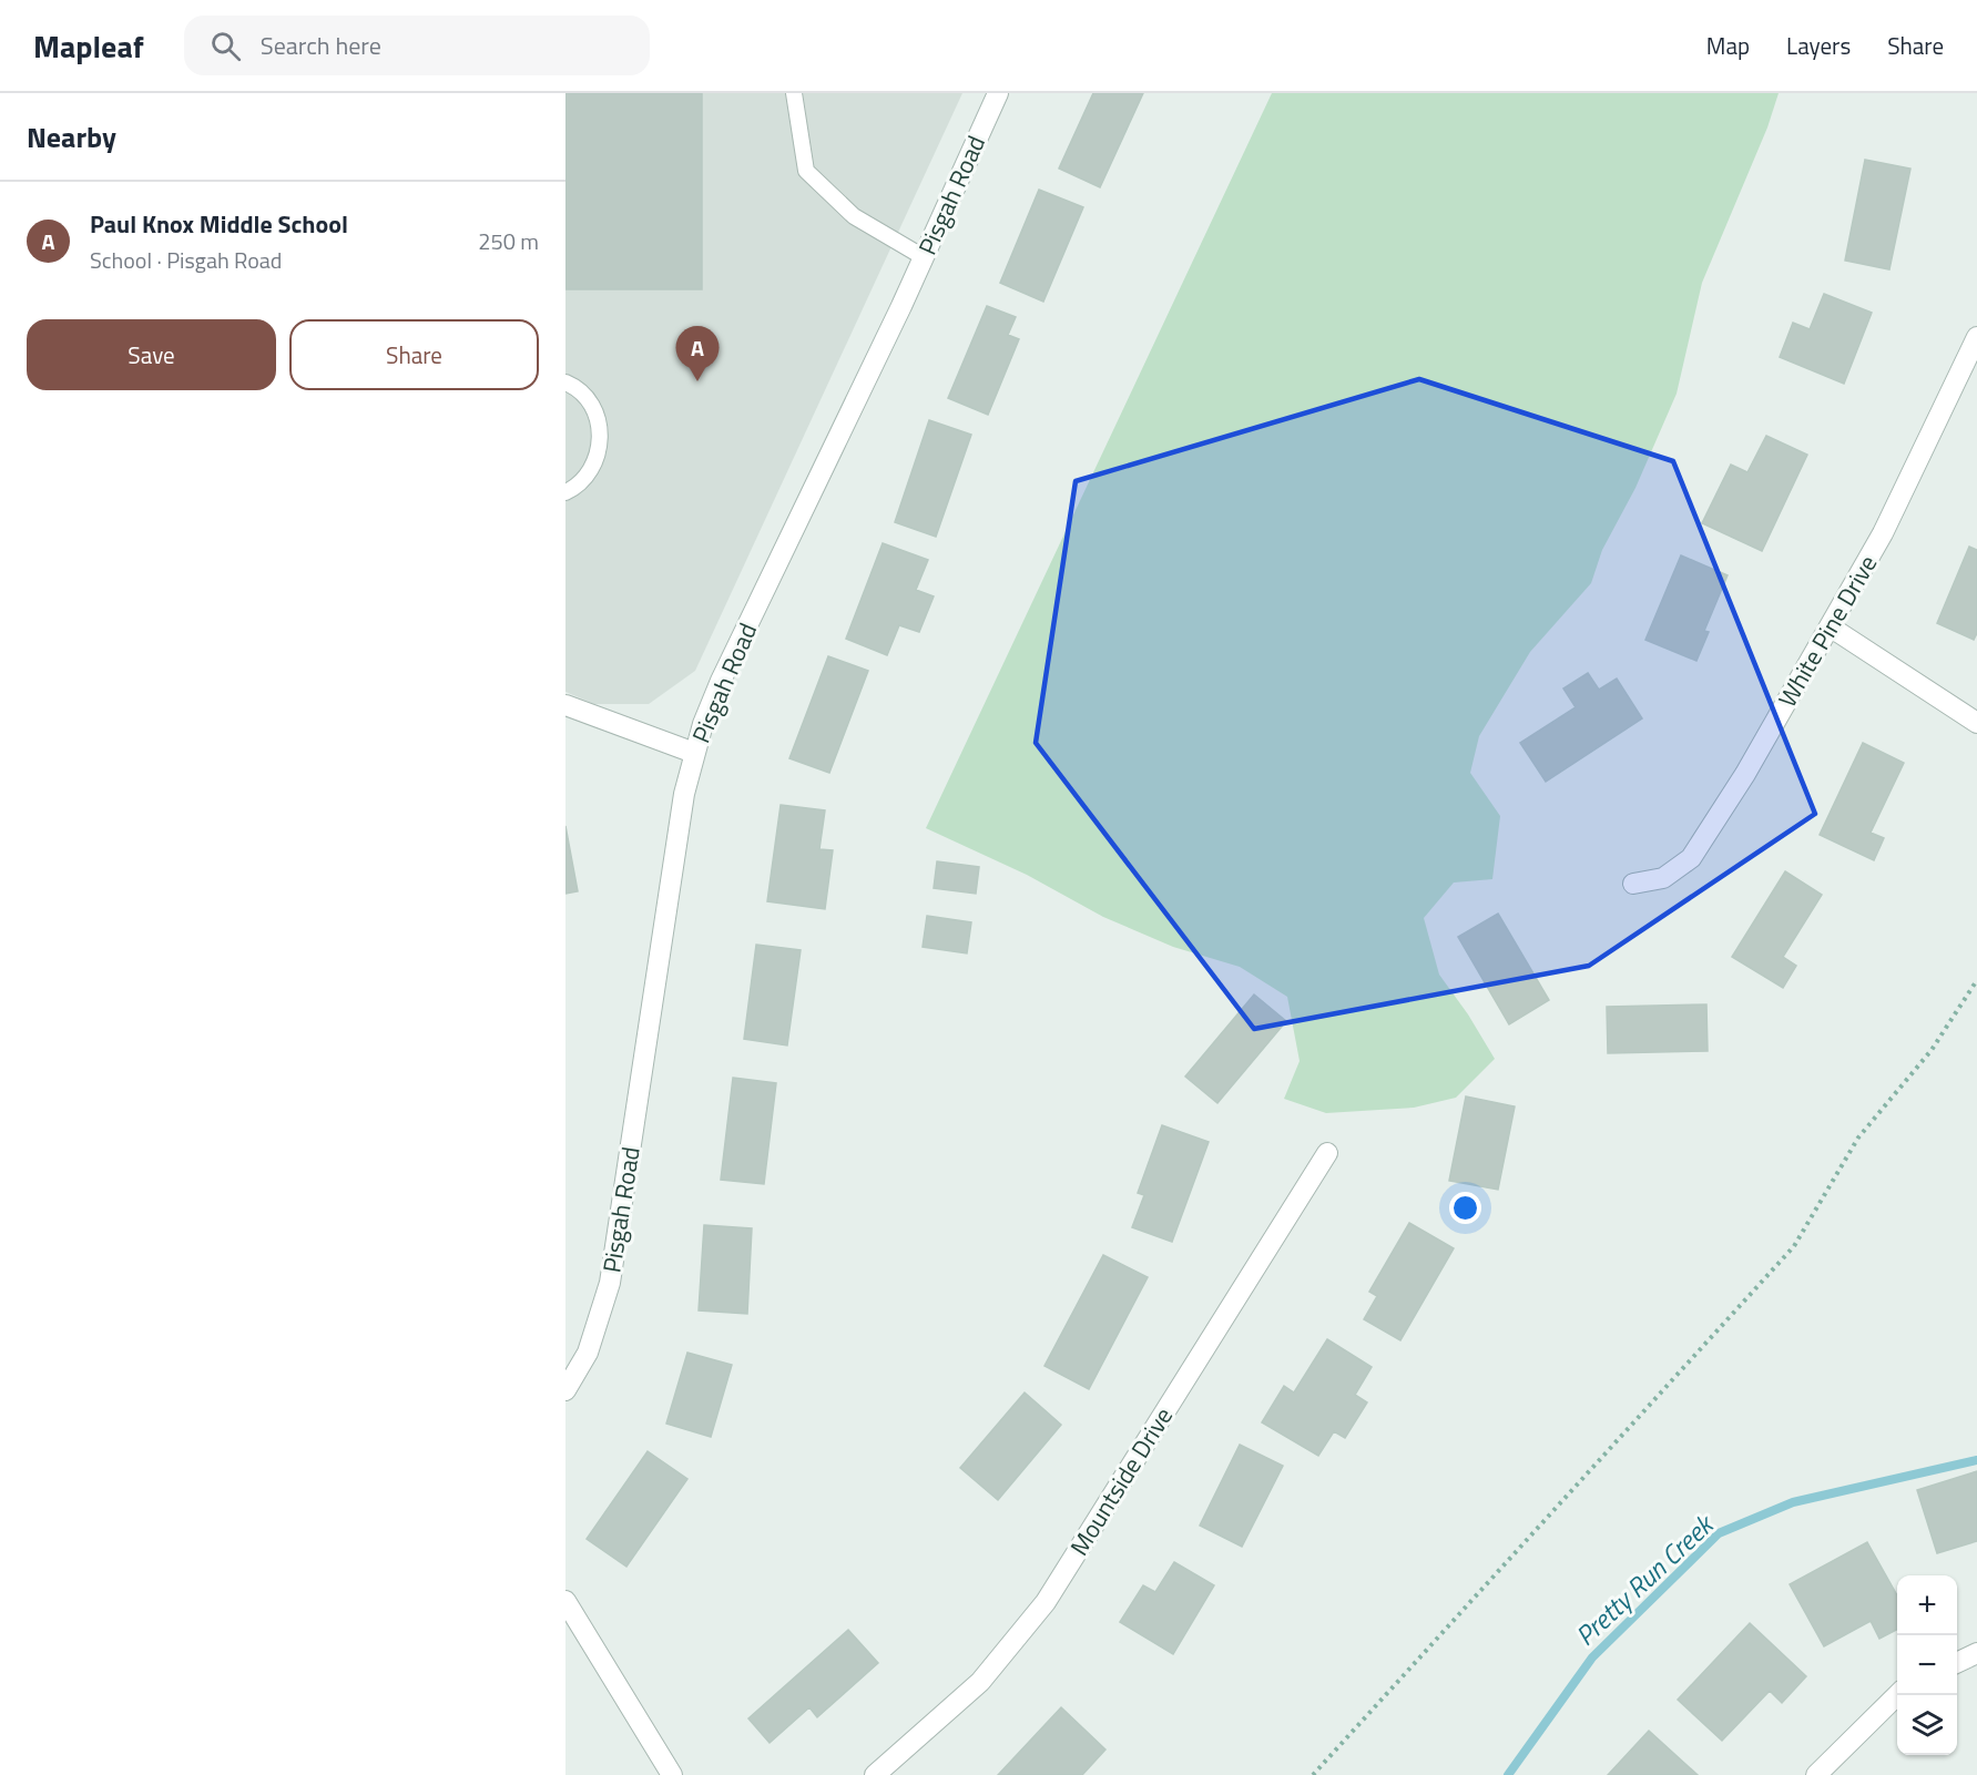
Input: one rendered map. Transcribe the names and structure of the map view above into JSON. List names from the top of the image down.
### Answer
{
  "streets": {
    "street": ["Pisgah Road", "White Pine Drive", "Mountside Drive"]
  },
  "water": ["Pretty Run Creek"],
  "page": {
    "header": "Mapleaf",
    "search": "Search here",
    "nav": ["Map", "Layers", "Share"],
    "heading": "Nearby",
    "list": [
      {
        "mark": "A",
        "name": "Paul Knox Middle School",
        "note": "School · Pisgah Road",
        "value": "250 m"
      }
    ],
    "buttons": ["Save", "Share"],
    "pins": "A",
    "map_buttons": ["+", "−"]
  }
}
